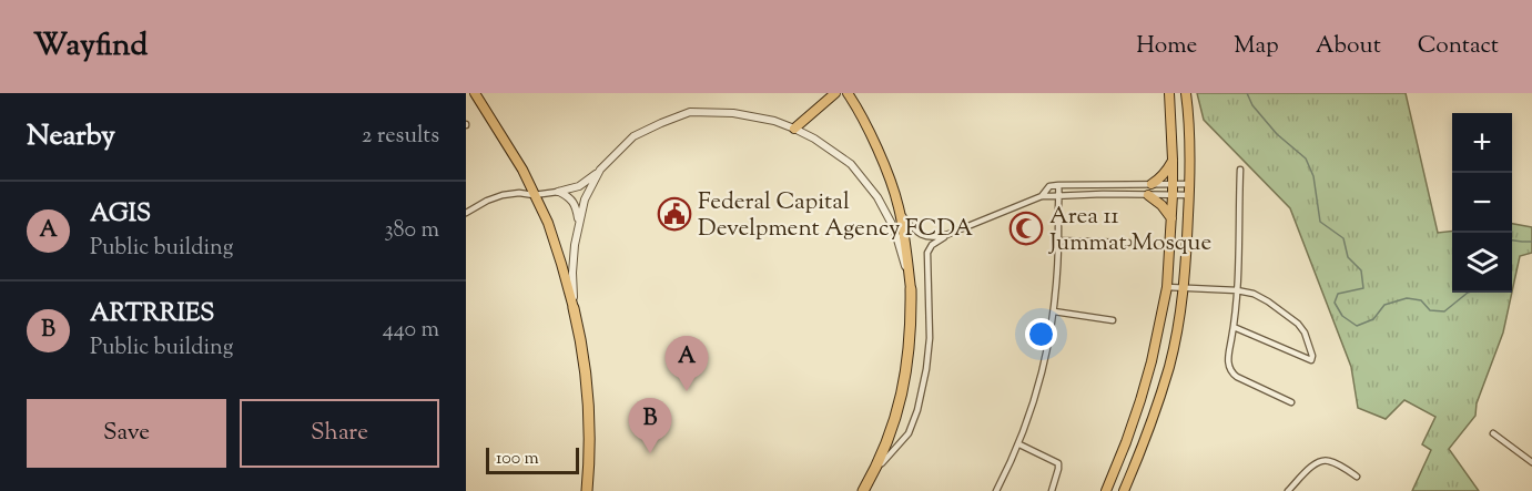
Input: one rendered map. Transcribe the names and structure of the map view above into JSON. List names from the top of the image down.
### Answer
{
  "places": {
    "public building": ["Federal Capital Develpment Agency FCDA"],
    "mosque": ["Area 11 Jummat Mosque"]
  },
  "scale_bar": "100 m",
  "page": {
    "header": "Wayfind",
    "nav": [
      "Home",
      "Map",
      "About",
      "Contact"
    ],
    "heading": ["Nearby", "2 results"],
    "map_buttons": ["+", "−"],
    "list": [
      {
        "mark": "A",
        "name": "AGIS",
        "note": "Public building",
        "value": "380 m"
      },
      {
        "mark": "B",
        "name": "ARTRRIES",
        "note": "Public building",
        "value": "440 m"
      }
    ],
    "pins": ["A", "B"],
    "buttons": ["Save", "Share"],
    "scale": "100 m"
  }
}
